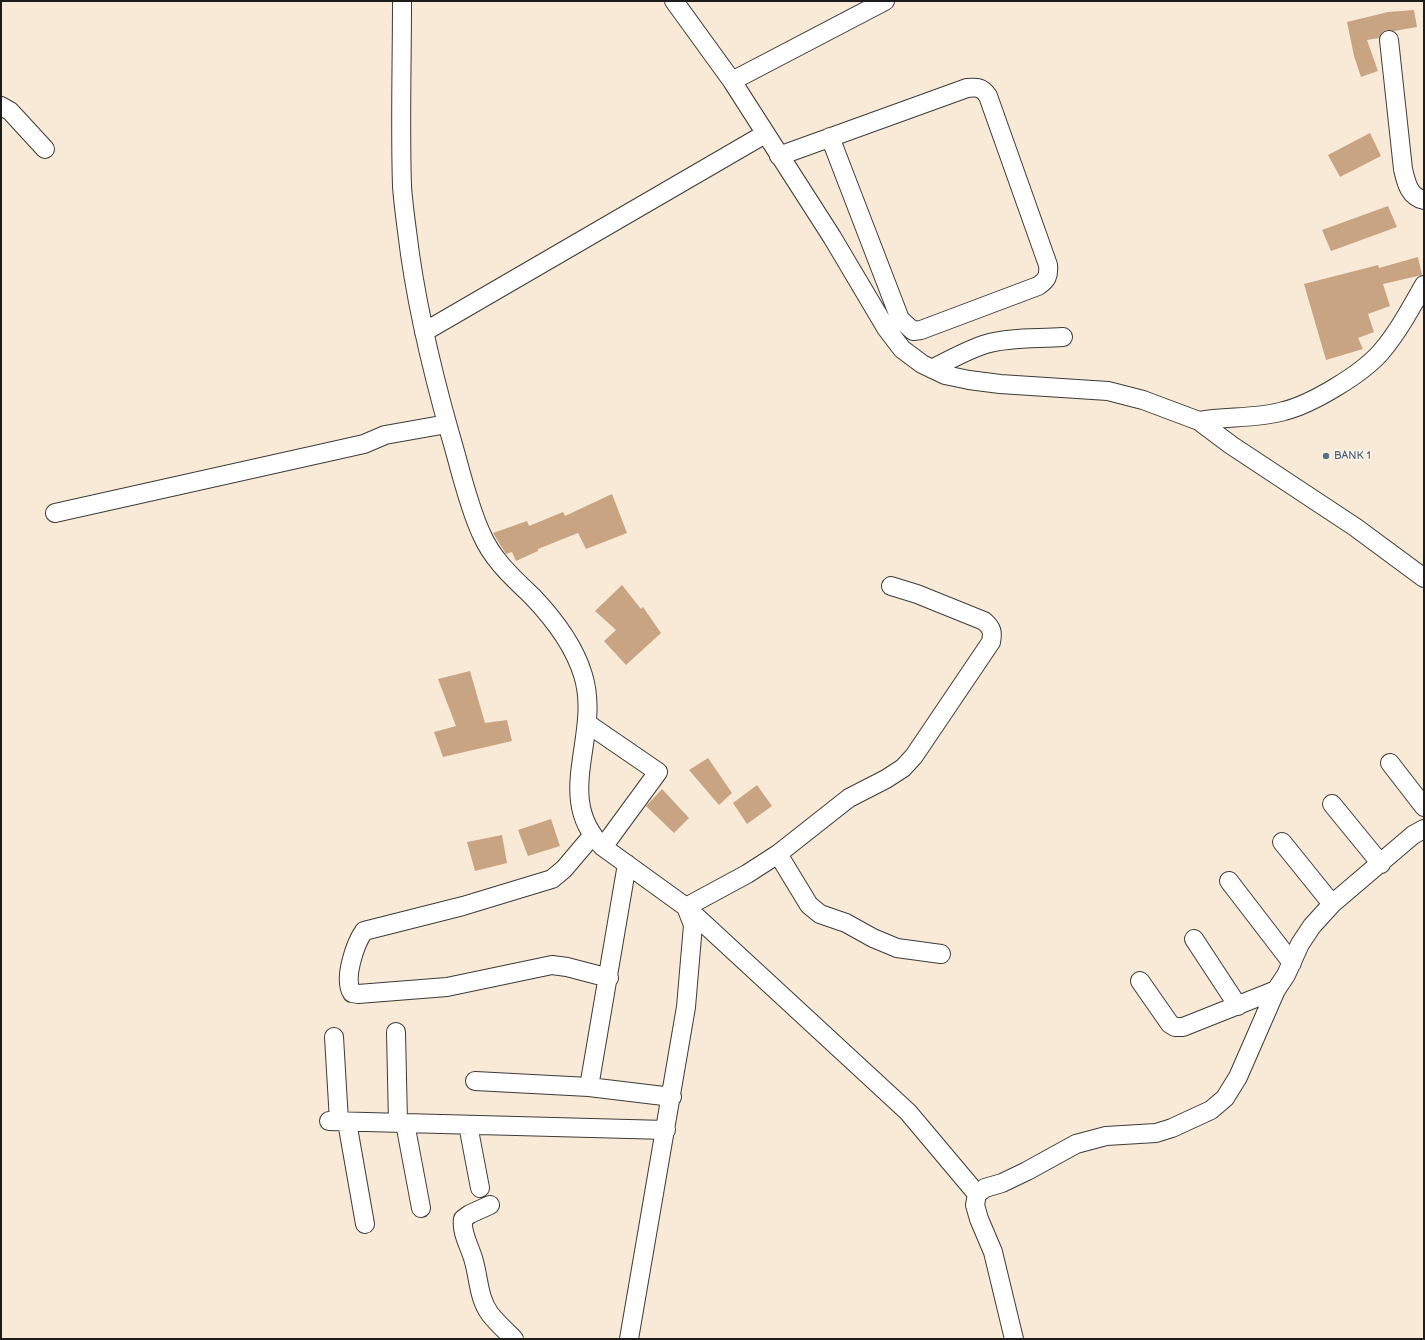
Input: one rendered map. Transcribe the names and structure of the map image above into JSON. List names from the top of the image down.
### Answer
{
  "places": ["BANK 1"]
}
